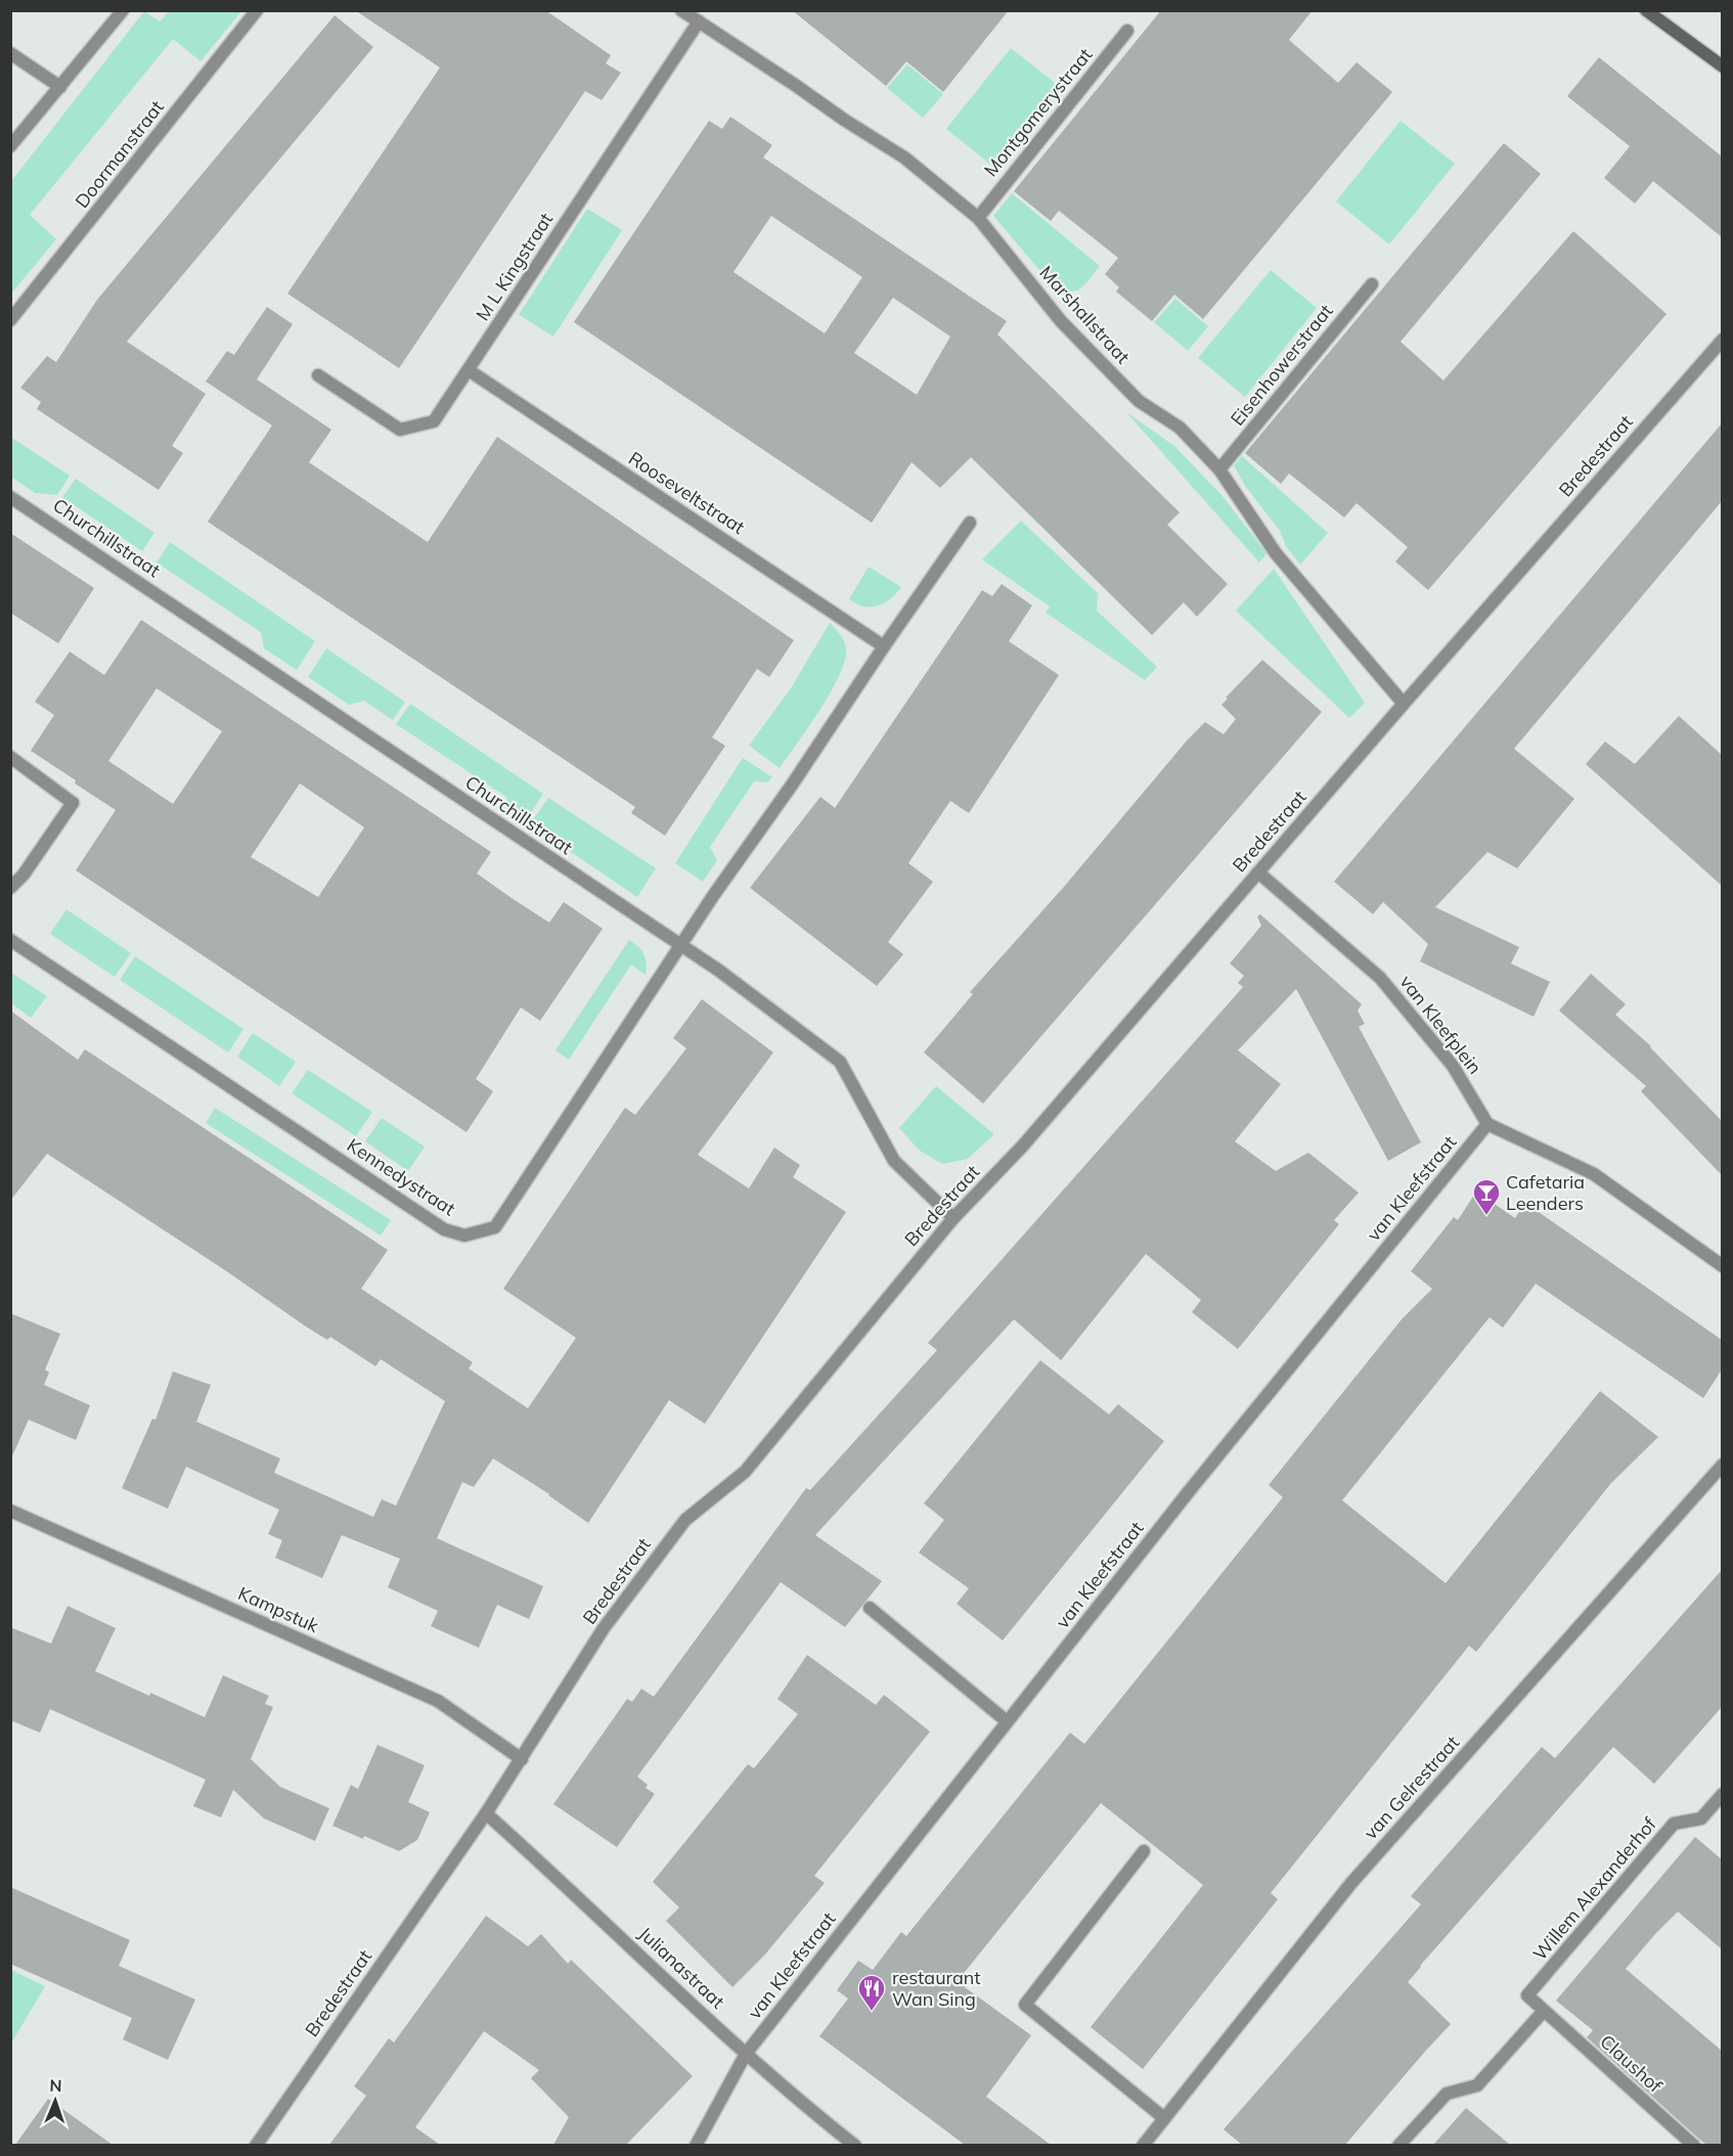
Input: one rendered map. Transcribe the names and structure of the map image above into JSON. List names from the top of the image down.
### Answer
{
  "streets": {
    "street": [
      "Montgomerystraat",
      "Doormanstraat",
      "M L Kingstraat",
      "Marshallstraat",
      "Eisenhowerstraat",
      "Bredestraat",
      "Rooseveltstraat",
      "Churchillstraat",
      "van Kleefplein",
      "Kennedystraat",
      "van Kleefstraat",
      "Kampstuk",
      "van Gelrestraat",
      "Willem Alexanderhof",
      "Julianastraat",
      "Claushof"
    ]
  },
  "crossings": [
    ["Montgomerystraat", "Marshallstraat"],
    ["M L Kingstraat", "Marshallstraat"],
    ["M L Kingstraat", "Rooseveltstraat"],
    ["Marshallstraat", "Eisenhowerstraat"],
    ["Marshallstraat", "Bredestraat"],
    ["Bredestraat", "Churchillstraat"],
    ["Bredestraat", "van Kleefplein"],
    ["Bredestraat", "Kampstuk"],
    ["Bredestraat", "Julianastraat"],
    ["Churchillstraat", "Kennedystraat"],
    ["van Kleefplein", "van Kleefstraat"],
    ["van Kleefstraat", "Julianastraat"],
    ["Willem Alexanderhof", "Claushof"]
  ],
  "places": {
    "bar": ["Cafetaria Leenders"],
    "restaurant": ["restaurant Wan Sing"]
  },
  "north": "top"
}
